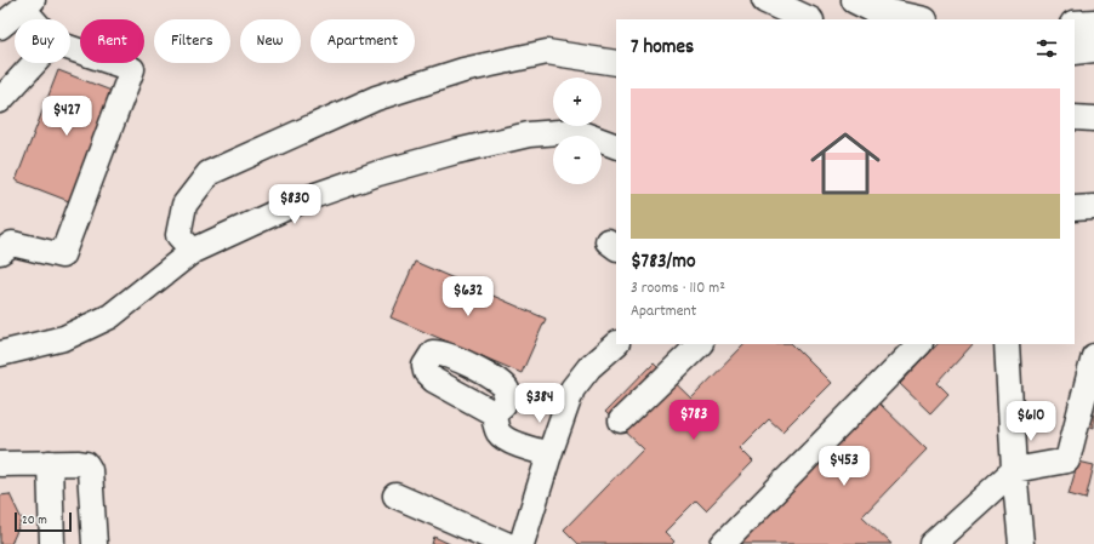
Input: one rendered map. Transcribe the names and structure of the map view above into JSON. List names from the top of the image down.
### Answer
{
  "scale_bar": "20 m",
  "page": {
    "chip": [
      "Buy",
      "Rent",
      "Filters",
      "New",
      "Apartment"
    ],
    "heading": "7 homes",
    "map_buttons": ["+", "−"],
    "list": [
      {
        "name": "$783/mo",
        "note": "3 rooms · 110 m² · Apartment"
      }
    ],
    "price": [
      "$427",
      "$830",
      "$632",
      "$384",
      "$783",
      "$610",
      "$453"
    ],
    "scale": "20 m"
  }
}
